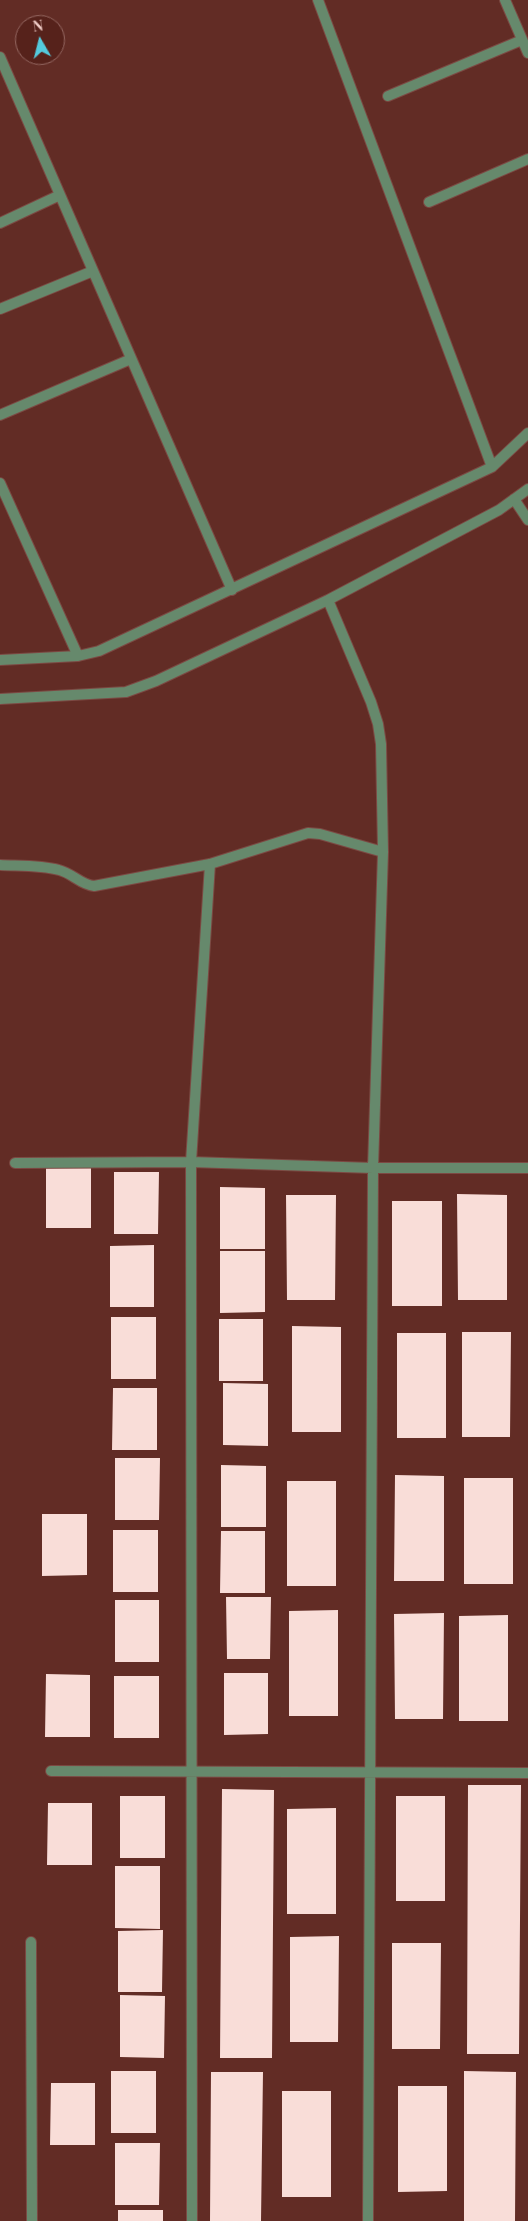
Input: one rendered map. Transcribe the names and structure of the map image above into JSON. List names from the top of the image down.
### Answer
{
  "north": "top"
}
